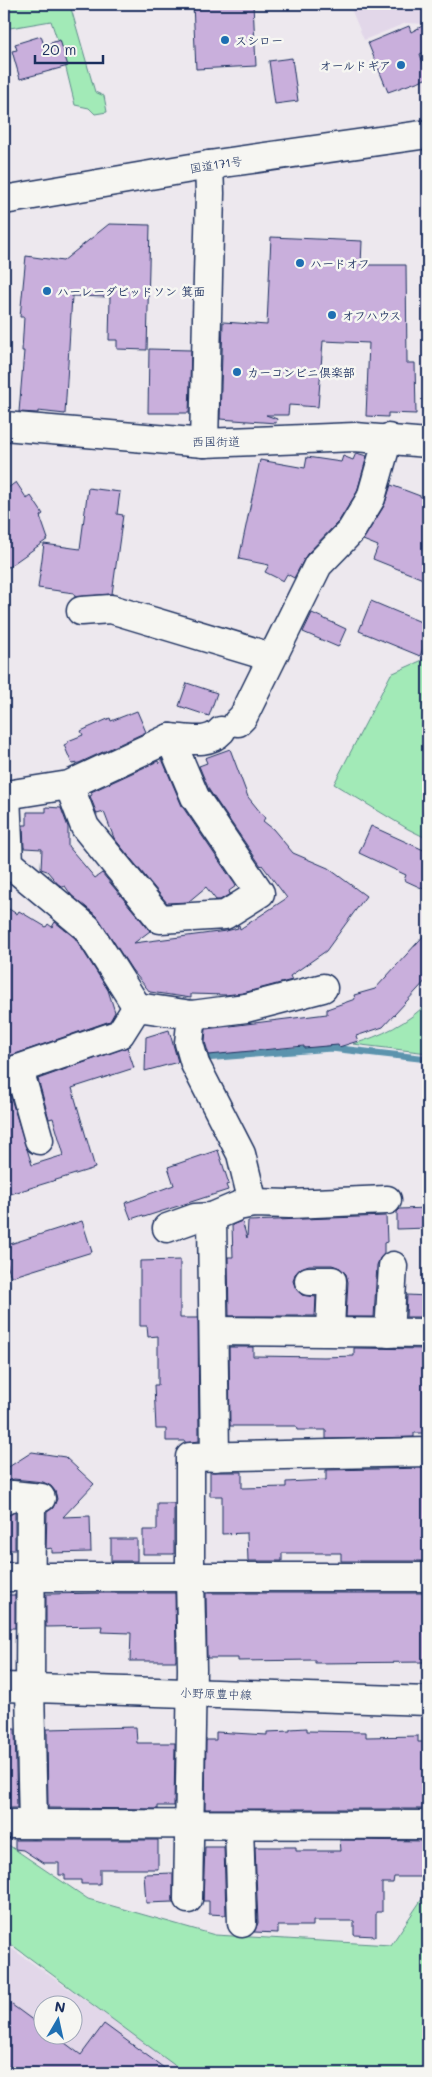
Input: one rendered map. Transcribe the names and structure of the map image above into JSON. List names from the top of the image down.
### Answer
{
  "streets": {
    "main road": ["国道171号", "西国街道", "小野原豊中線"]
  },
  "places": [
    "スシロー",
    "オールドギア",
    "ハードオフ",
    "ハーレーダビッドソン 箕面",
    "オフハウス",
    "カーコンビニ倶楽部"
  ],
  "scale_bar": "20 m",
  "north": "top"
}
